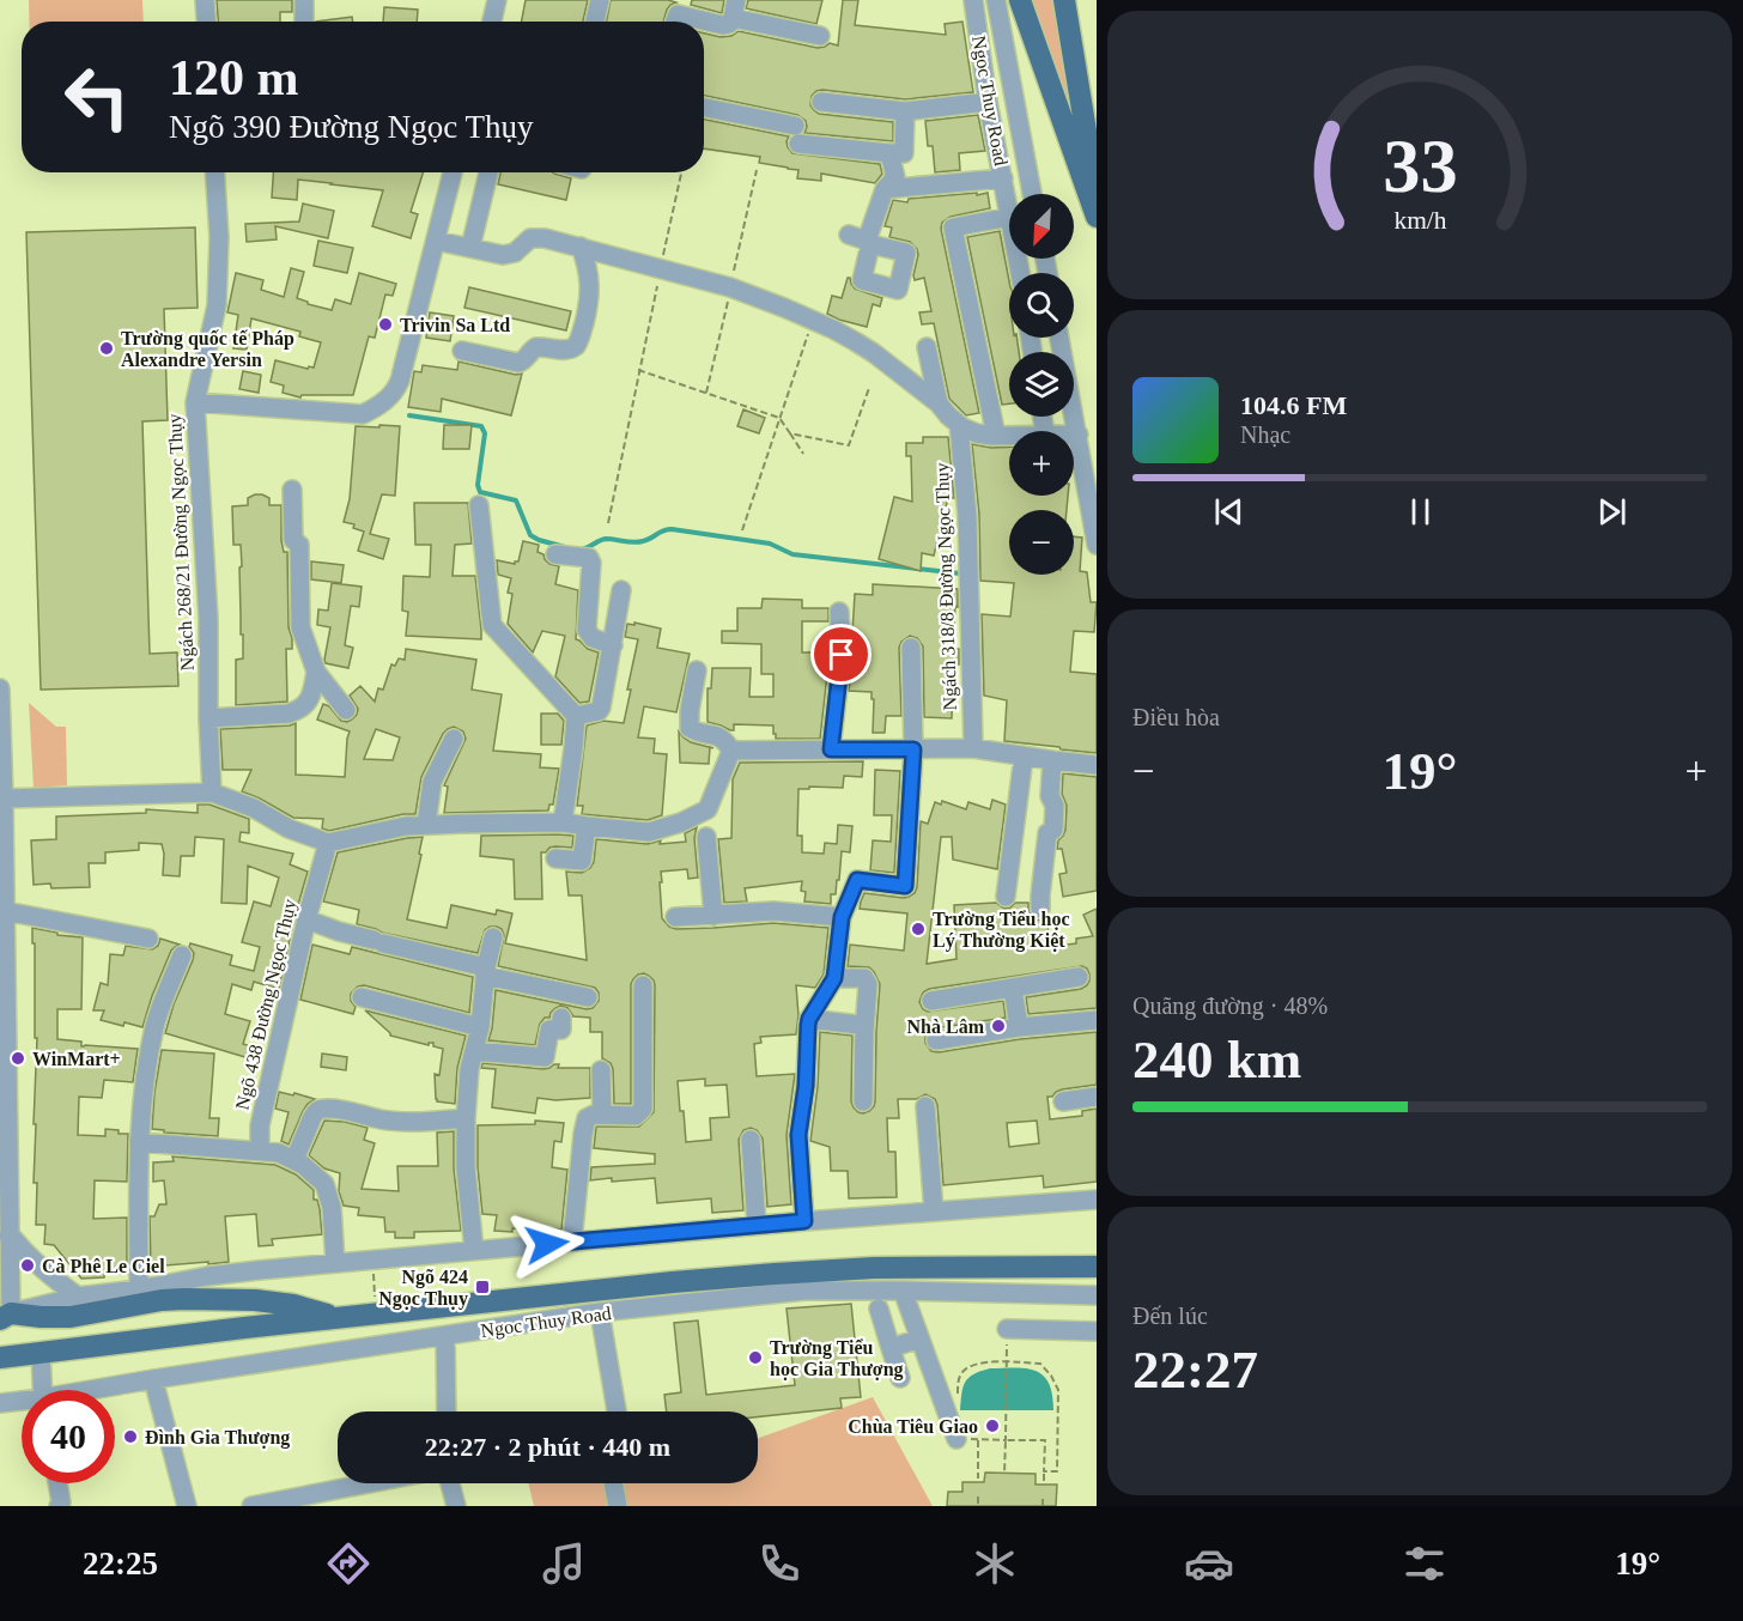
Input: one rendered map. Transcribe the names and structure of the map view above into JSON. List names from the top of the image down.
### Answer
{
  "streets": {
    "main road": ["Ngoc Thuy Road"],
    "street": ["Ngách 268/21 Đường Ngọc Thụy", "Ngách 318/8 Đường Ngọc Thụy", "Ngõ 438 Đường Ngọc Thụy"]
  },
  "places": {
    "other": [
      "Trivin Sa Ltd",
      "Trường quốc tế Pháp Alexandre Yersin",
      "Trường Tiểu học Lý Thường Kiệt",
      "Nhà Lâm",
      "WinMart+",
      "Cà Phê Le Ciel",
      "Trường Tiểu học Gia Thượng",
      "Chùa Tiêu Giao",
      "Đình Gia Thượng"
    ],
    "transit": ["Ngõ 424 Ngọc Thụy"]
  },
  "north": "bottom left",
  "page": {
    "turn": ["120 m", "Ngõ 390 Đường Ngọc Thụy"],
    "map_buttons": ["+", "−"],
    "song": ["104.6 FM", "Nhạc"],
    "tile": [
      "Điều hòa",
      ["Quãng đường · 48%", "240 km"],
      ["Đến lúc", "22:27"]
    ],
    "heat": ["−", "19°", "+"],
    "limit": "40",
    "trip": "22:27 · 2 phút · 440 m",
    "tabs": ["22:25", "19°"],
    "gauge": ["33", "km/h"]
  }
}
